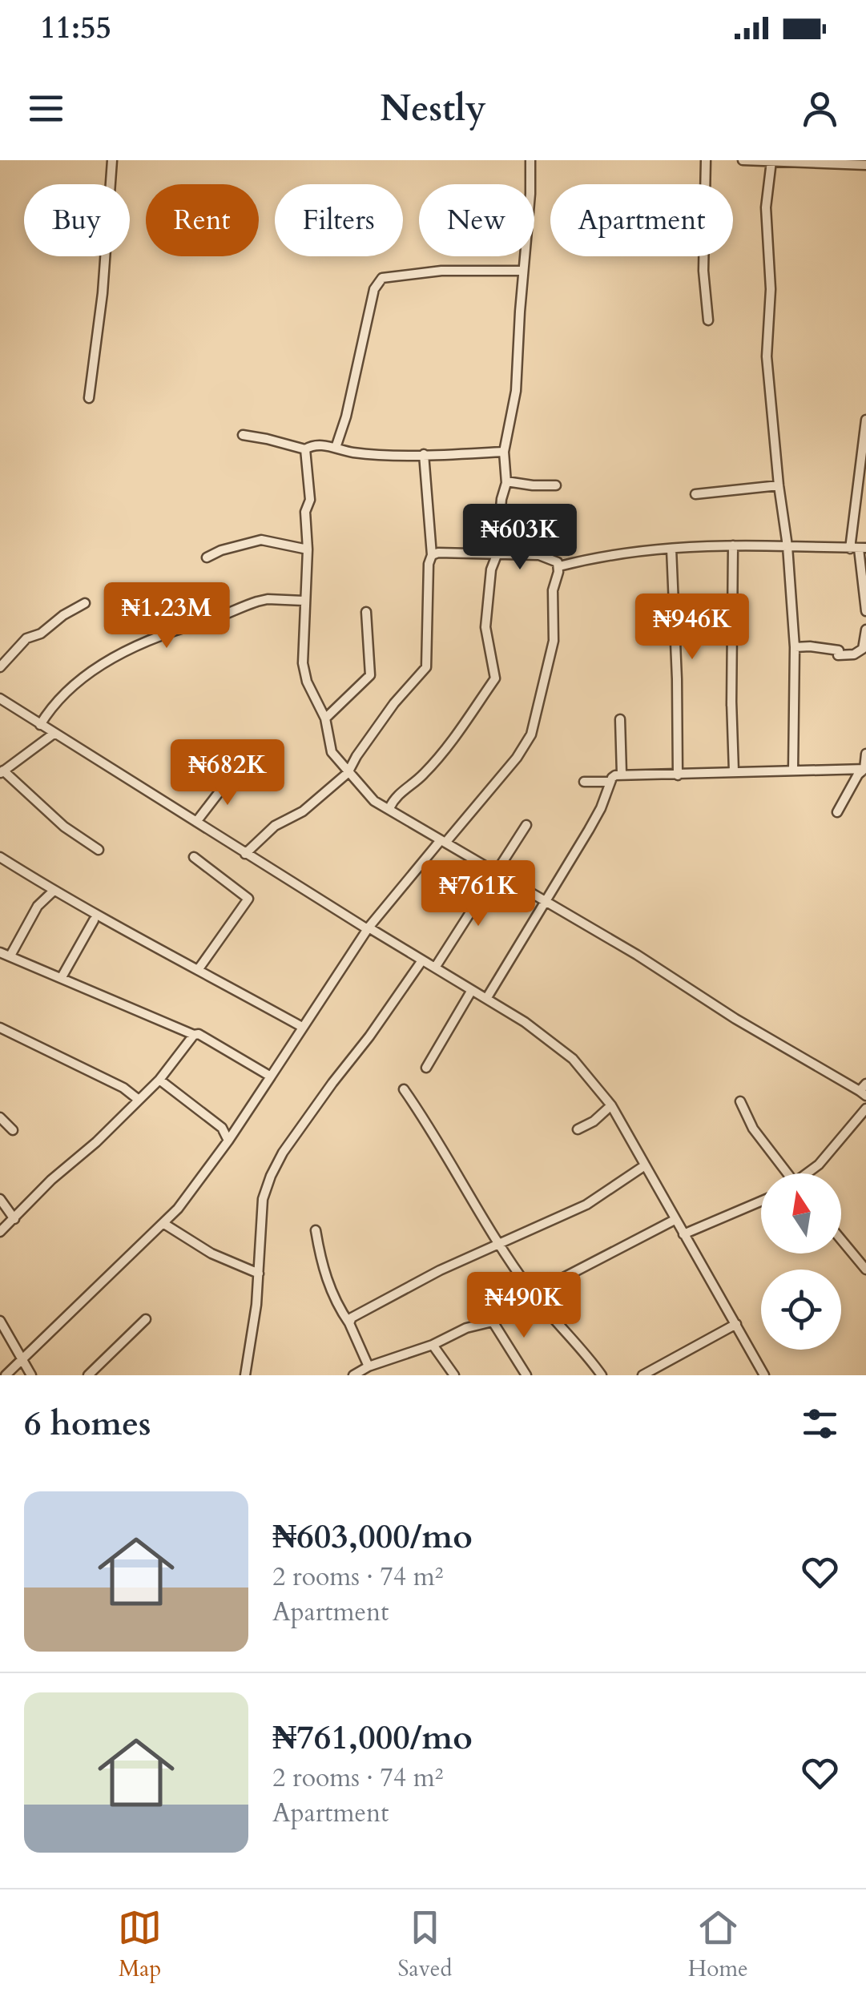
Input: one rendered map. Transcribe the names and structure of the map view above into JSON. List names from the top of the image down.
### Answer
{
  "north": "top",
  "page": {
    "status": "11:55",
    "header": "Nestly",
    "chip": [
      "Buy",
      "Rent",
      "Filters",
      "New",
      "Apartment"
    ],
    "price": [
      "₦603K",
      "₦1.23M",
      "₦946K",
      "₦682K",
      "₦761K",
      "₦490K"
    ],
    "heading": "6 homes",
    "list": [
      {
        "name": "₦603,000/mo",
        "note": "2 rooms · 74 m² · Apartment"
      },
      {
        "name": "₦761,000/mo",
        "note": "2 rooms · 74 m² · Apartment"
      }
    ],
    "tabs": ["Map", "Saved", "Home"]
  }
}
